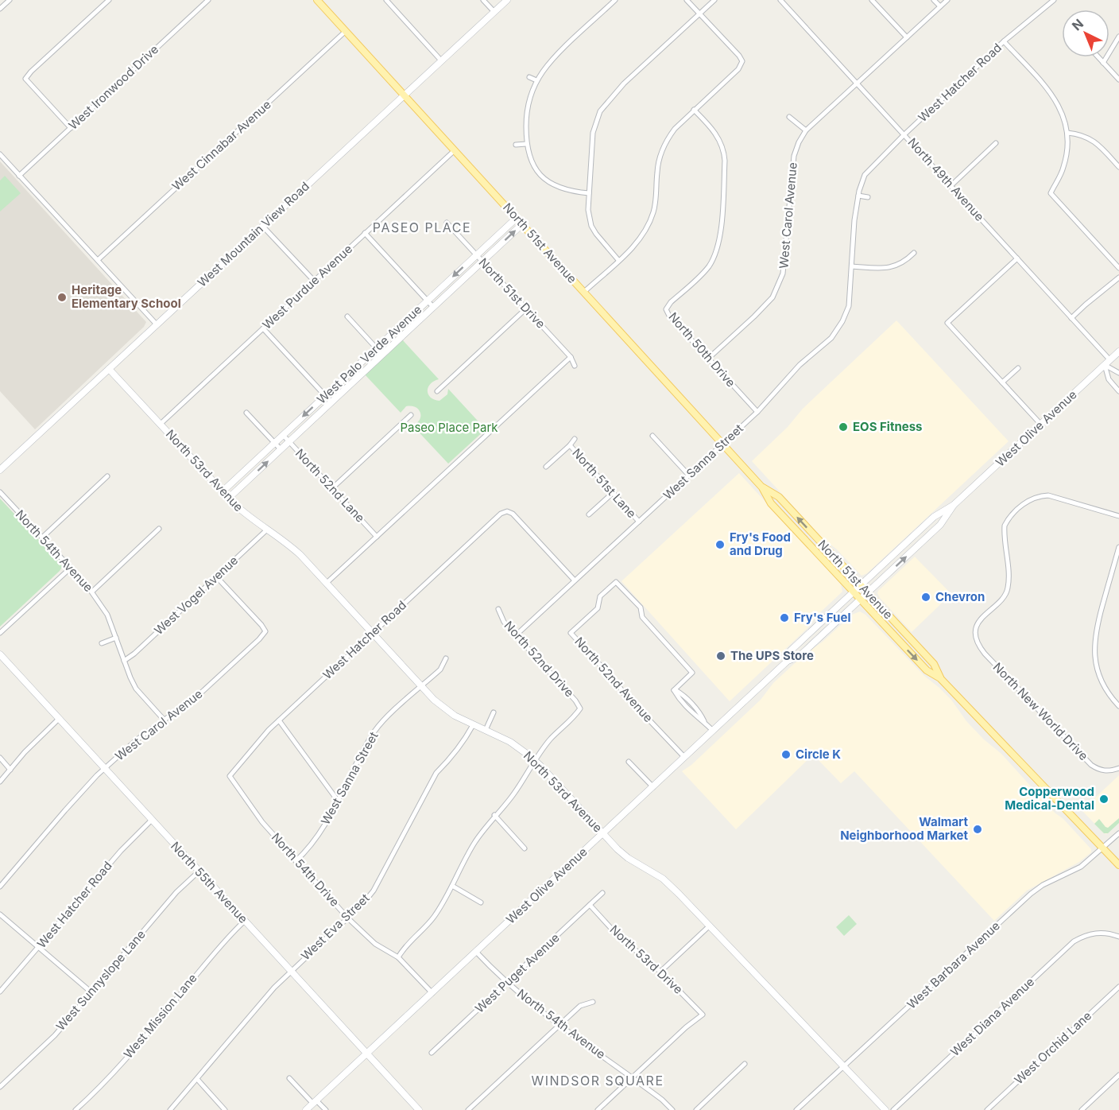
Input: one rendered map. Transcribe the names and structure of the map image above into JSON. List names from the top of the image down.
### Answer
{
  "streets": {
    "main road": ["North 51st Avenue"],
    "street": [
      "West Hatcher Road",
      "West Ironwood Drive",
      "West Cinnabar Avenue",
      "North 49th Avenue",
      "West Carol Avenue",
      "West Mountain View Road",
      "West Purdue Avenue",
      "North 51st Drive",
      "North 50th Drive",
      "West Palo Verde Avenue",
      "West Olive Avenue",
      "West Sanna Street",
      "North 53rd Avenue",
      "North 51st Lane",
      "North 52nd Lane",
      "North 54th Avenue",
      "West Vogel Avenue",
      "North 52nd Drive",
      "North 52nd Avenue",
      "North New World Drive",
      "North 54th Drive",
      "North 55th Avenue",
      "West Eva Street",
      "North 53rd Drive",
      "West Barbara Avenue",
      "West Puget Avenue",
      "West Sunnyslope Lane",
      "West Mission Lane",
      "West Diana Avenue",
      "West Orchid Lane"
    ]
  },
  "crossings": [
    ["West Hatcher Road", "North 49th Avenue"],
    ["West Hatcher Road", "West Sanna Street"],
    ["West Hatcher Road", "North 53rd Avenue"],
    ["West Hatcher Road", "North 54th Drive"],
    ["West Hatcher Road", "North 55th Avenue"],
    ["West Cinnabar Avenue", "North 51st Avenue"],
    ["North 49th Avenue", "West Carol Avenue"],
    ["North 49th Avenue", "West Olive Avenue"],
    ["West Carol Avenue", "North 50th Drive"],
    ["West Carol Avenue", "North 54th Avenue"],
    ["West Carol Avenue", "West Vogel Avenue"],
    ["West Carol Avenue", "North 55th Avenue"],
    ["West Mountain View Road", "North 51st Avenue"],
    ["West Mountain View Road", "North 53rd Avenue"],
    ["North 51st Avenue", "West Purdue Avenue"],
    ["North 51st Avenue", "West Palo Verde Avenue"],
    ["North 51st Avenue", "West Olive Avenue"],
    ["North 51st Avenue", "West Sanna Street"],
    ["North 51st Avenue", "West Barbara Avenue"],
    ["West Purdue Avenue", "North 53rd Avenue"],
    ["North 51st Drive", "West Palo Verde Avenue"],
    ["North 50th Drive", "West Sanna Street"],
    ["West Palo Verde Avenue", "North 53rd Avenue"],
    ["West Palo Verde Avenue", "North 52nd Lane"],
    ["West Olive Avenue", "North 53rd Avenue"],
    ["West Olive Avenue", "North 54th Avenue"],
    ["West Olive Avenue", "North 52nd Avenue"],
    ["West Olive Avenue", "North 54th Drive"],
    ["West Olive Avenue", "North 55th Avenue"],
    ["West Sanna Street", "North 53rd Avenue"],
    ["West Sanna Street", "North 51st Lane"],
    ["West Sanna Street", "North 52nd Drive"],
    ["West Sanna Street", "North 54th Drive"],
    ["North 53rd Avenue", "West Vogel Avenue"],
    ["North 53rd Avenue", "North 52nd Drive"],
    ["North 53rd Avenue", "West Eva Street"],
    ["North 53rd Avenue", "West Barbara Avenue"],
    ["North 54th Avenue", "West Vogel Avenue"],
    ["North 54th Avenue", "North 53rd Drive"],
    ["North 54th Avenue", "West Puget Avenue"],
    ["North 54th Drive", "West Eva Street"],
    ["North 55th Avenue", "West Eva Street"],
    ["North 55th Avenue", "West Sunnyslope Lane"],
    ["North 55th Avenue", "West Mission Lane"],
    ["North 53rd Drive", "West Puget Avenue"]
  ],
  "districts": ["PASEO PLACE", "WINDSOR SQUARE"],
  "parks": ["Paseo Place Park"],
  "places": [
    "Heritage Elementary School",
    "EOS Fitness",
    "Fry's Food and Drug",
    "Chevron",
    "Fry's Fuel",
    "The UPS Store",
    "Circle K",
    "Copperwood Medical-Dental",
    "Walmart Neighborhood Market"
  ],
  "north": "top left"
}
